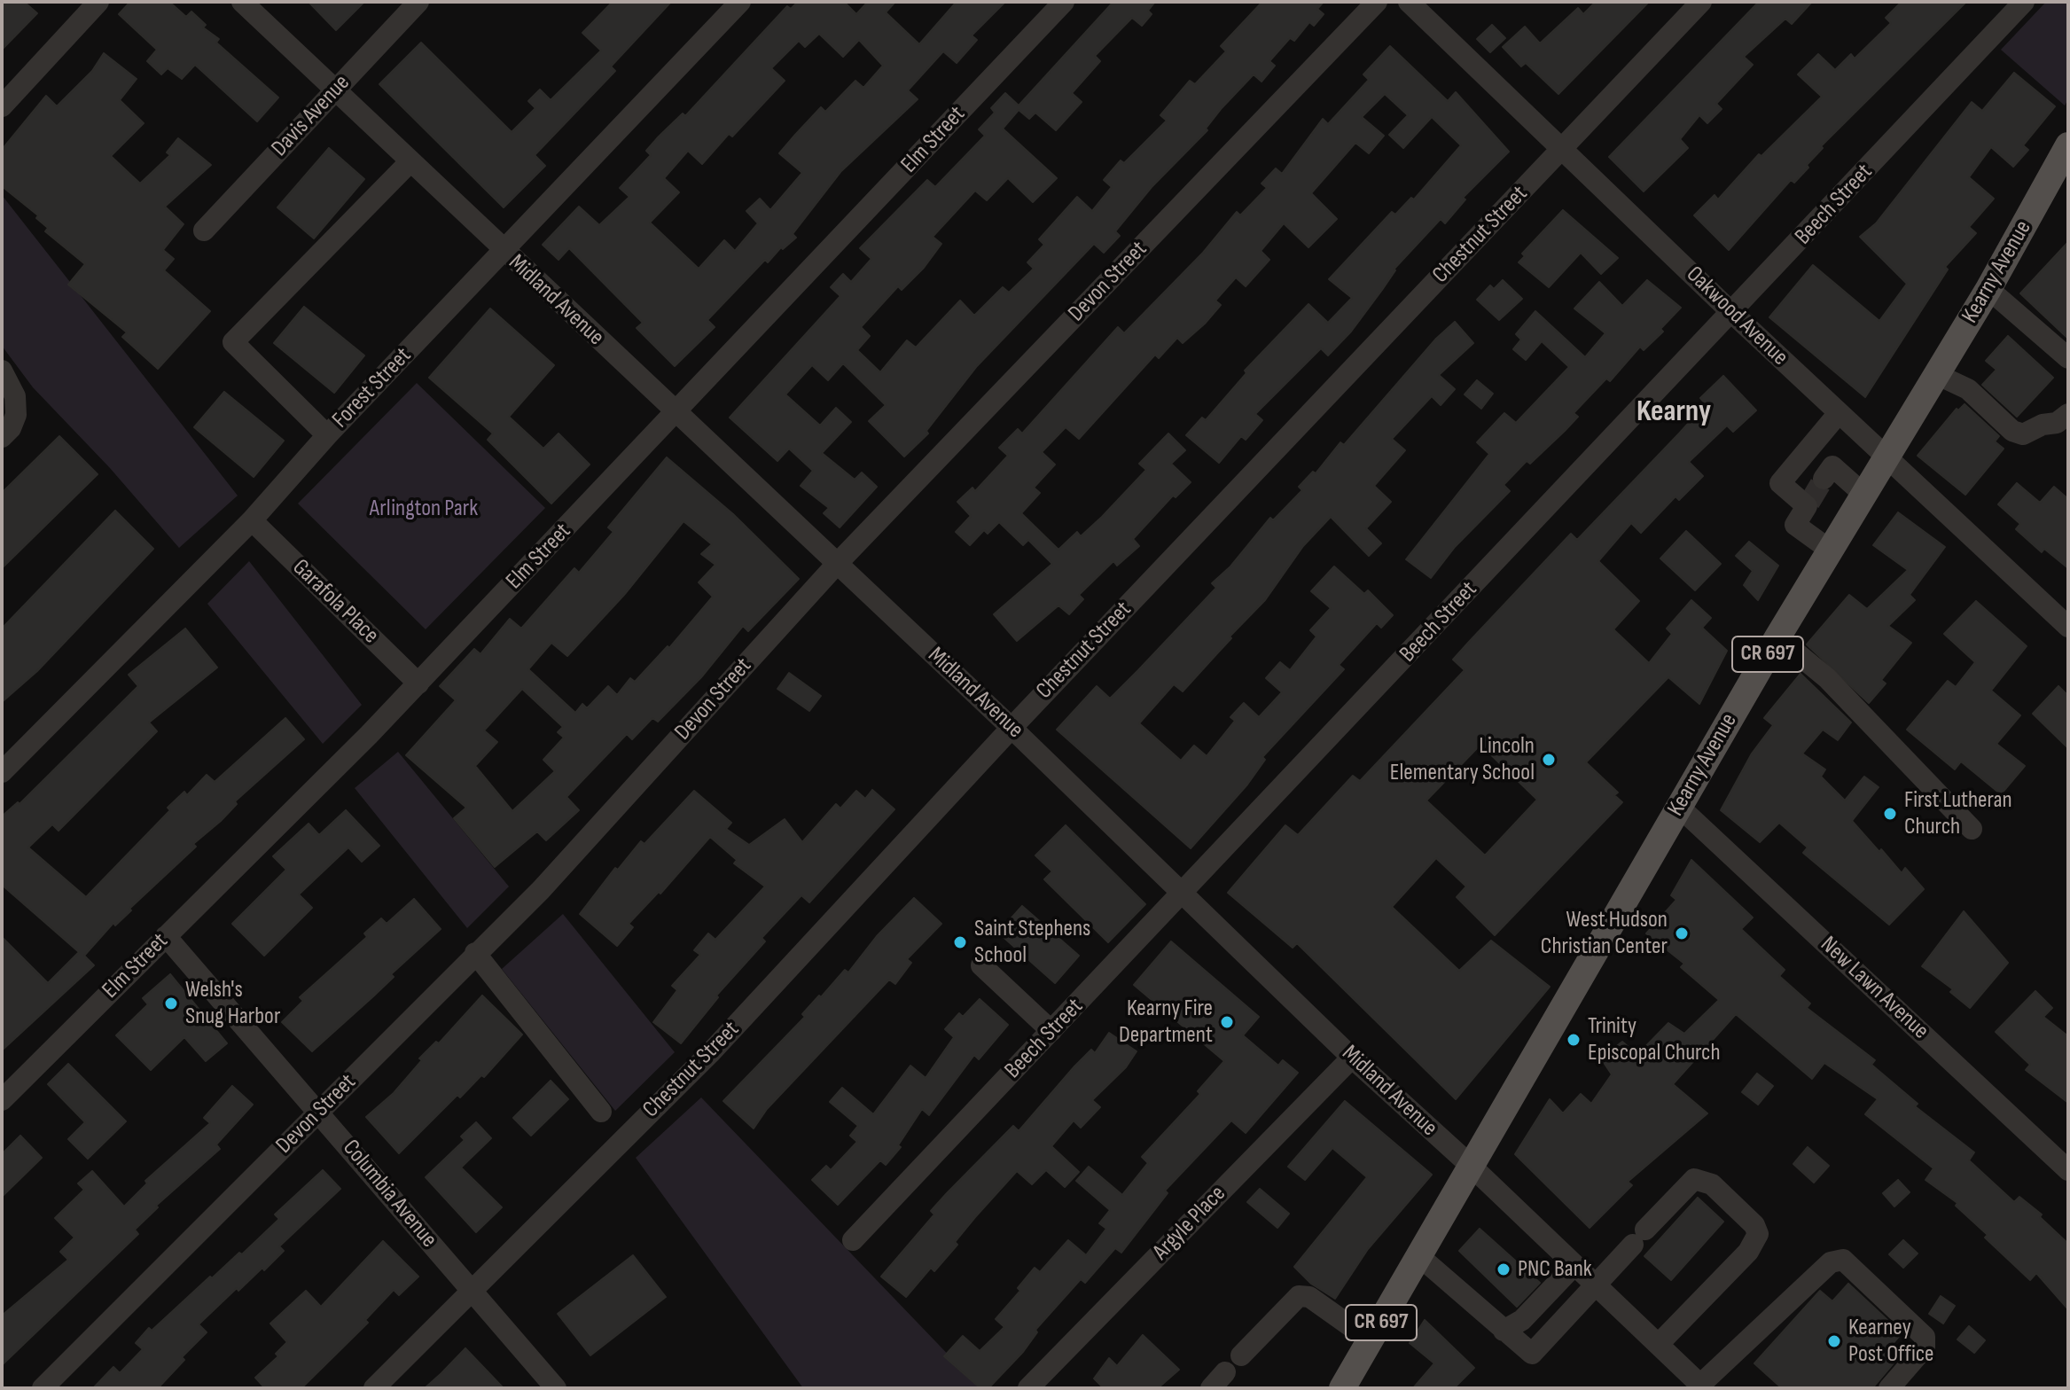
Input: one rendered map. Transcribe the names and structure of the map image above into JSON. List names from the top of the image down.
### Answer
{
  "streets": {
    "main road": ["Kearny Avenue", "CR 697"],
    "street": [
      "Davis Avenue",
      "Elm Street",
      "Beech Street",
      "Chestnut Street",
      "Devon Street",
      "Midland Avenue",
      "Oakwood Avenue",
      "Forest Street",
      "Garafola Place",
      "New Lawn Avenue",
      "Columbia Avenue",
      "Argyle Place"
    ]
  },
  "crossings": [
    ["Davis Avenue", "Midland Avenue"],
    ["Elm Street", "Midland Avenue"],
    ["Elm Street", "Garafola Place"],
    ["Elm Street", "Columbia Avenue"],
    ["Beech Street", "Midland Avenue"],
    ["Beech Street", "Oakwood Avenue"],
    ["Chestnut Street", "Midland Avenue"],
    ["Chestnut Street", "Oakwood Avenue"],
    ["Chestnut Street", "Columbia Avenue"],
    ["Kearny Avenue", "Midland Avenue"],
    ["Kearny Avenue", "Oakwood Avenue"],
    ["Kearny Avenue", "New Lawn Avenue"],
    ["Devon Street", "Midland Avenue"],
    ["Devon Street", "Columbia Avenue"],
    ["Midland Avenue", "Forest Street"],
    ["Midland Avenue", "Argyle Place"],
    ["Forest Street", "Garafola Place"]
  ],
  "districts": ["Kearny"],
  "parks": ["Arlington Park"],
  "places": [
    "Lincoln Elementary School",
    "First Lutheran Church",
    "West Hudson Christian Center",
    "Saint Stephens School",
    "Welsh's Snug Harbor",
    "Kearny Fire Department",
    "Trinity Episcopal Church",
    "PNC Bank",
    "Kearney Post Office"
  ]
}
